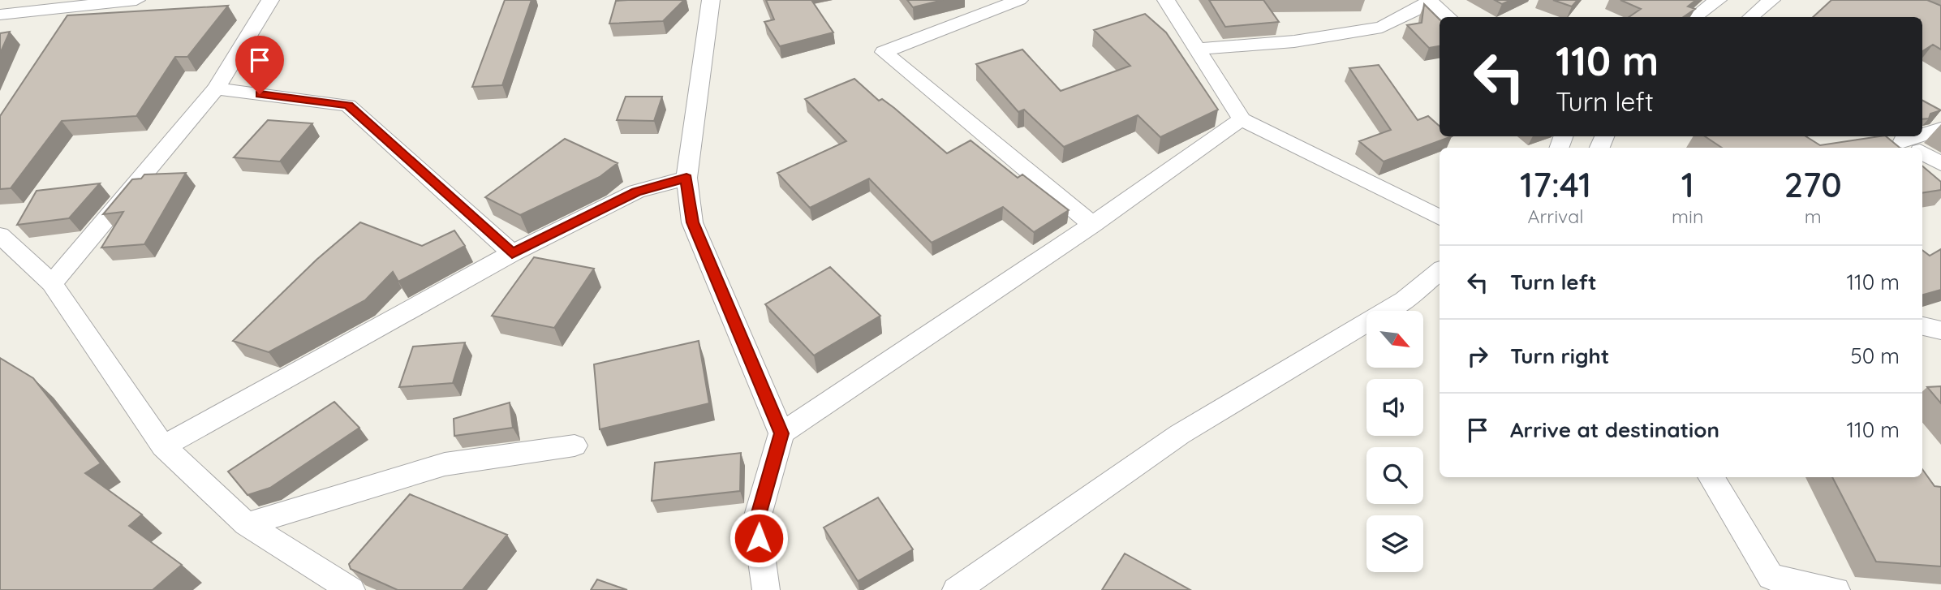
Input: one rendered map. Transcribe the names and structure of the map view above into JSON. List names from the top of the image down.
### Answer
{
  "north": "bottom right",
  "page": {
    "turn": ["110 m", "Turn left"],
    "eta": [
      "17:41",
      "Arrival",
      "1",
      "min",
      "270",
      "m"
    ],
    "list": [
      {
        "name": "Turn left",
        "value": "110 m"
      },
      {
        "name": "Turn right",
        "value": "50 m"
      },
      {
        "name": "Arrive at destination",
        "value": "110 m"
      }
    ]
  }
}
